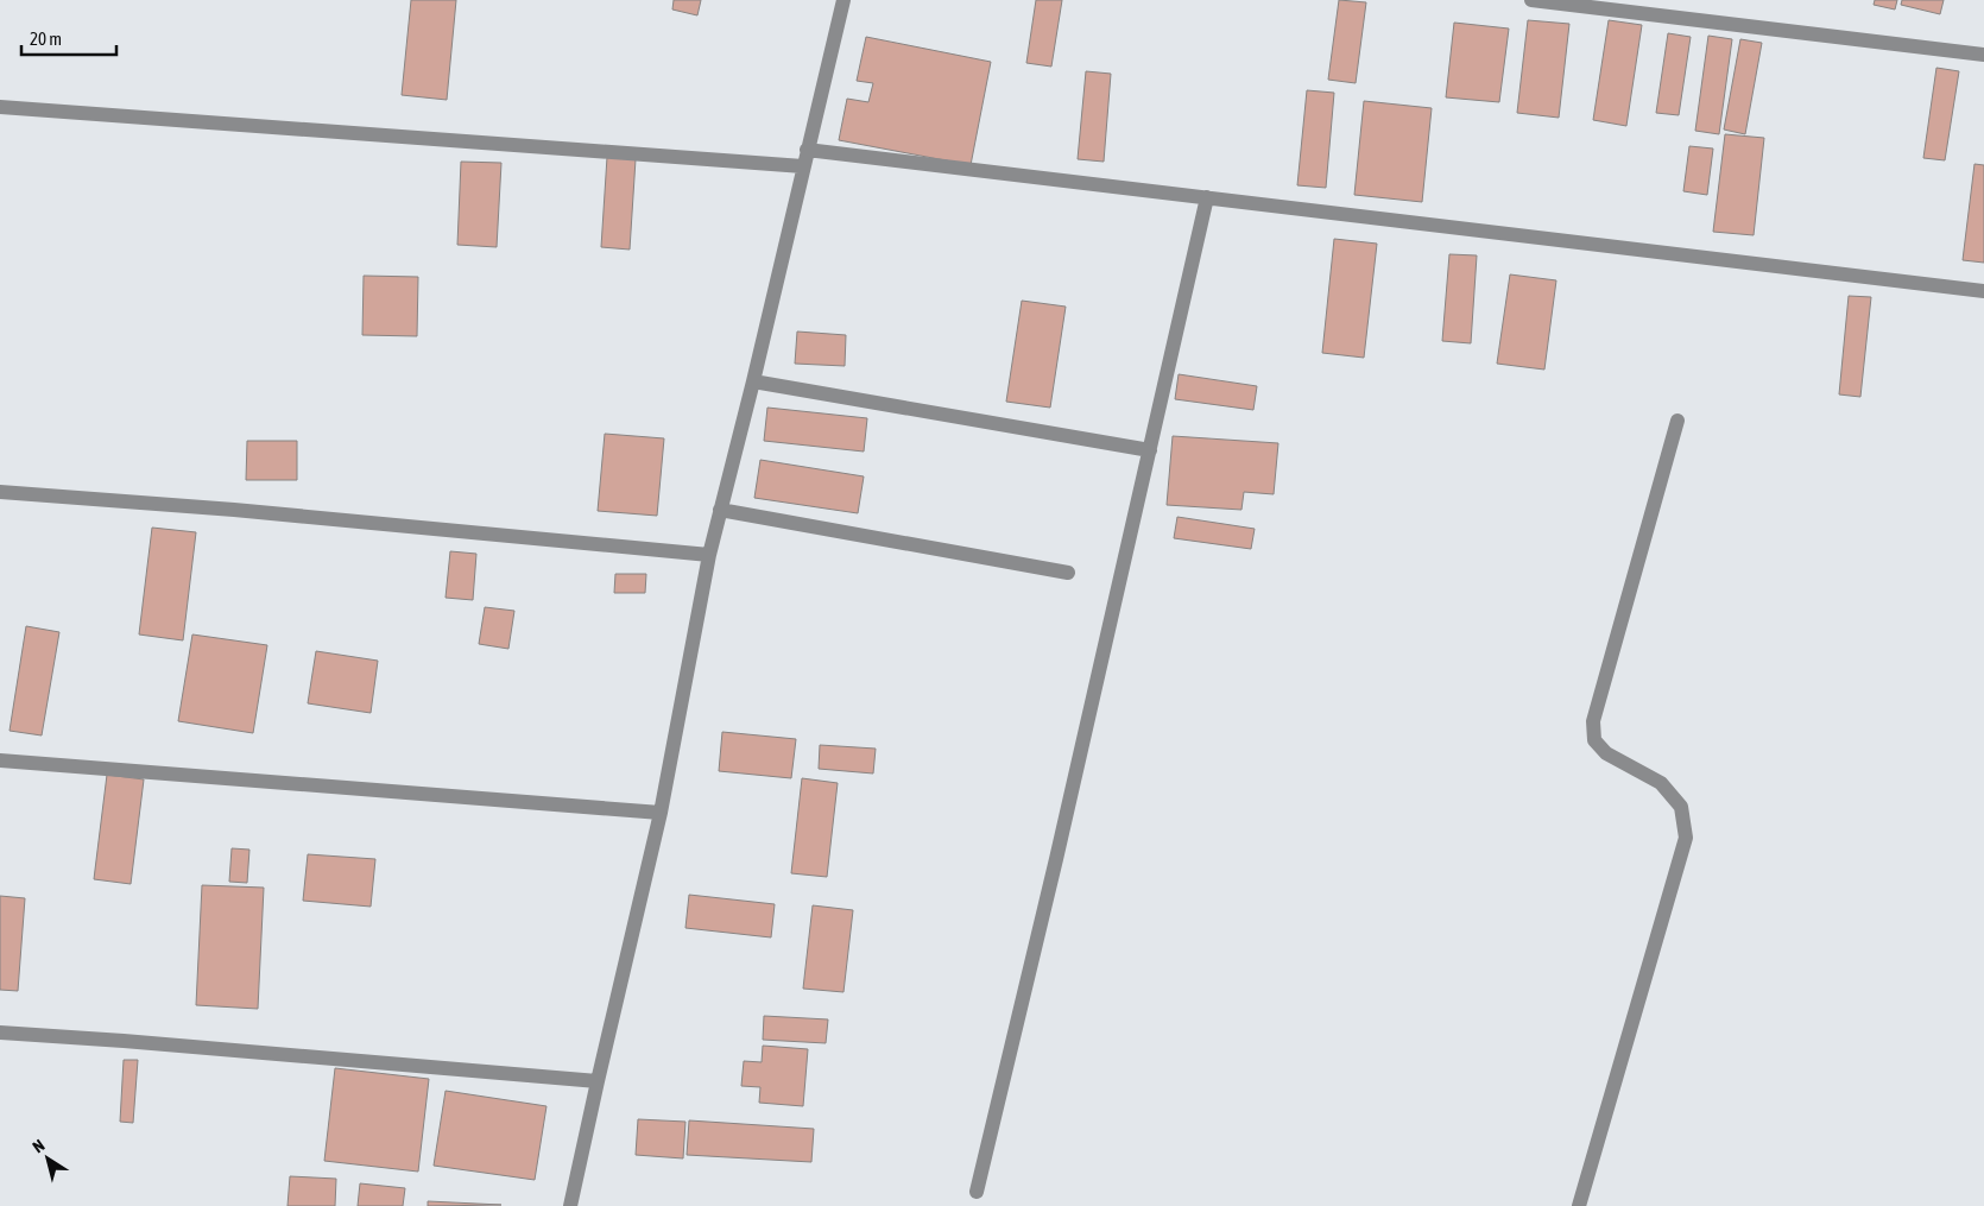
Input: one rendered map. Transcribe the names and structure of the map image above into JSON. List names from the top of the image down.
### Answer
{
  "scale_bar": "20 m",
  "north": "top left"
}
